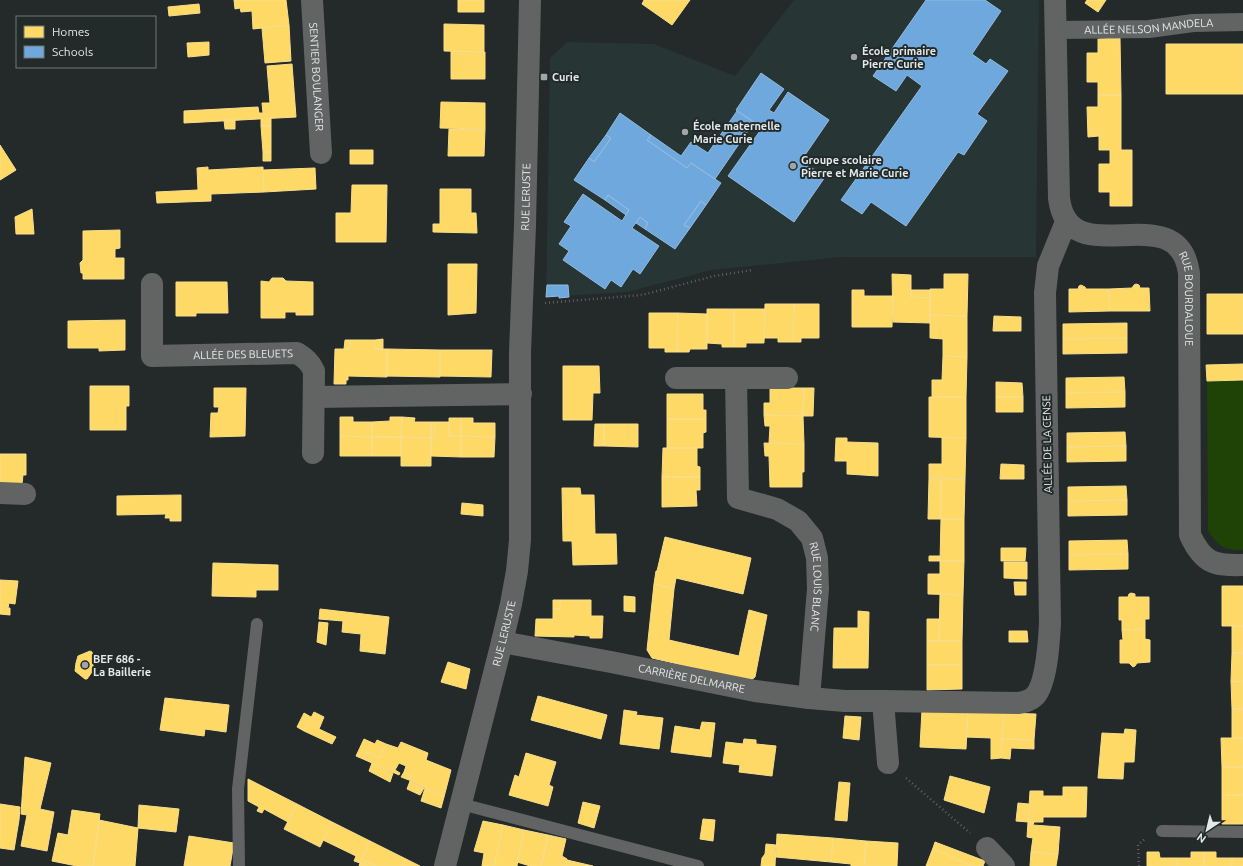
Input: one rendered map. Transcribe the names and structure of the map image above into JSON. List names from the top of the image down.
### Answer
{
  "streets": {
    "street": [
      "ALLÉE NELSON MANDELA",
      "SENTIER BOULANGER",
      "RUE LERUSTE",
      "RUE BOURDALOUE",
      "ALLÉE DES BLEUETS",
      "ALLÉE DE LA CENSE",
      "RUE LOUIS BLANC",
      "CARRIÈRE DELMARRE"
    ]
  },
  "crossings": [
    ["RUE LERUSTE", "CARRIÈRE DELMARRE"],
    ["RUE BOURDALOUE", "ALLÉE DE LA CENSE"],
    ["ALLÉE DE LA CENSE", "CARRIÈRE DELMARRE"],
    ["RUE LOUIS BLANC", "CARRIÈRE DELMARRE"]
  ],
  "places": {
    "other": [
      "École primaire Pierre Curie",
      "École maternelle Marie Curie",
      "Groupe scolaire Pierre et Marie Curie",
      "BEF 686 - La Baillerie"
    ],
    "transit": ["Curie"]
  },
  "legend": ["Homes", "Schools"],
  "north": "bottom left"
}
